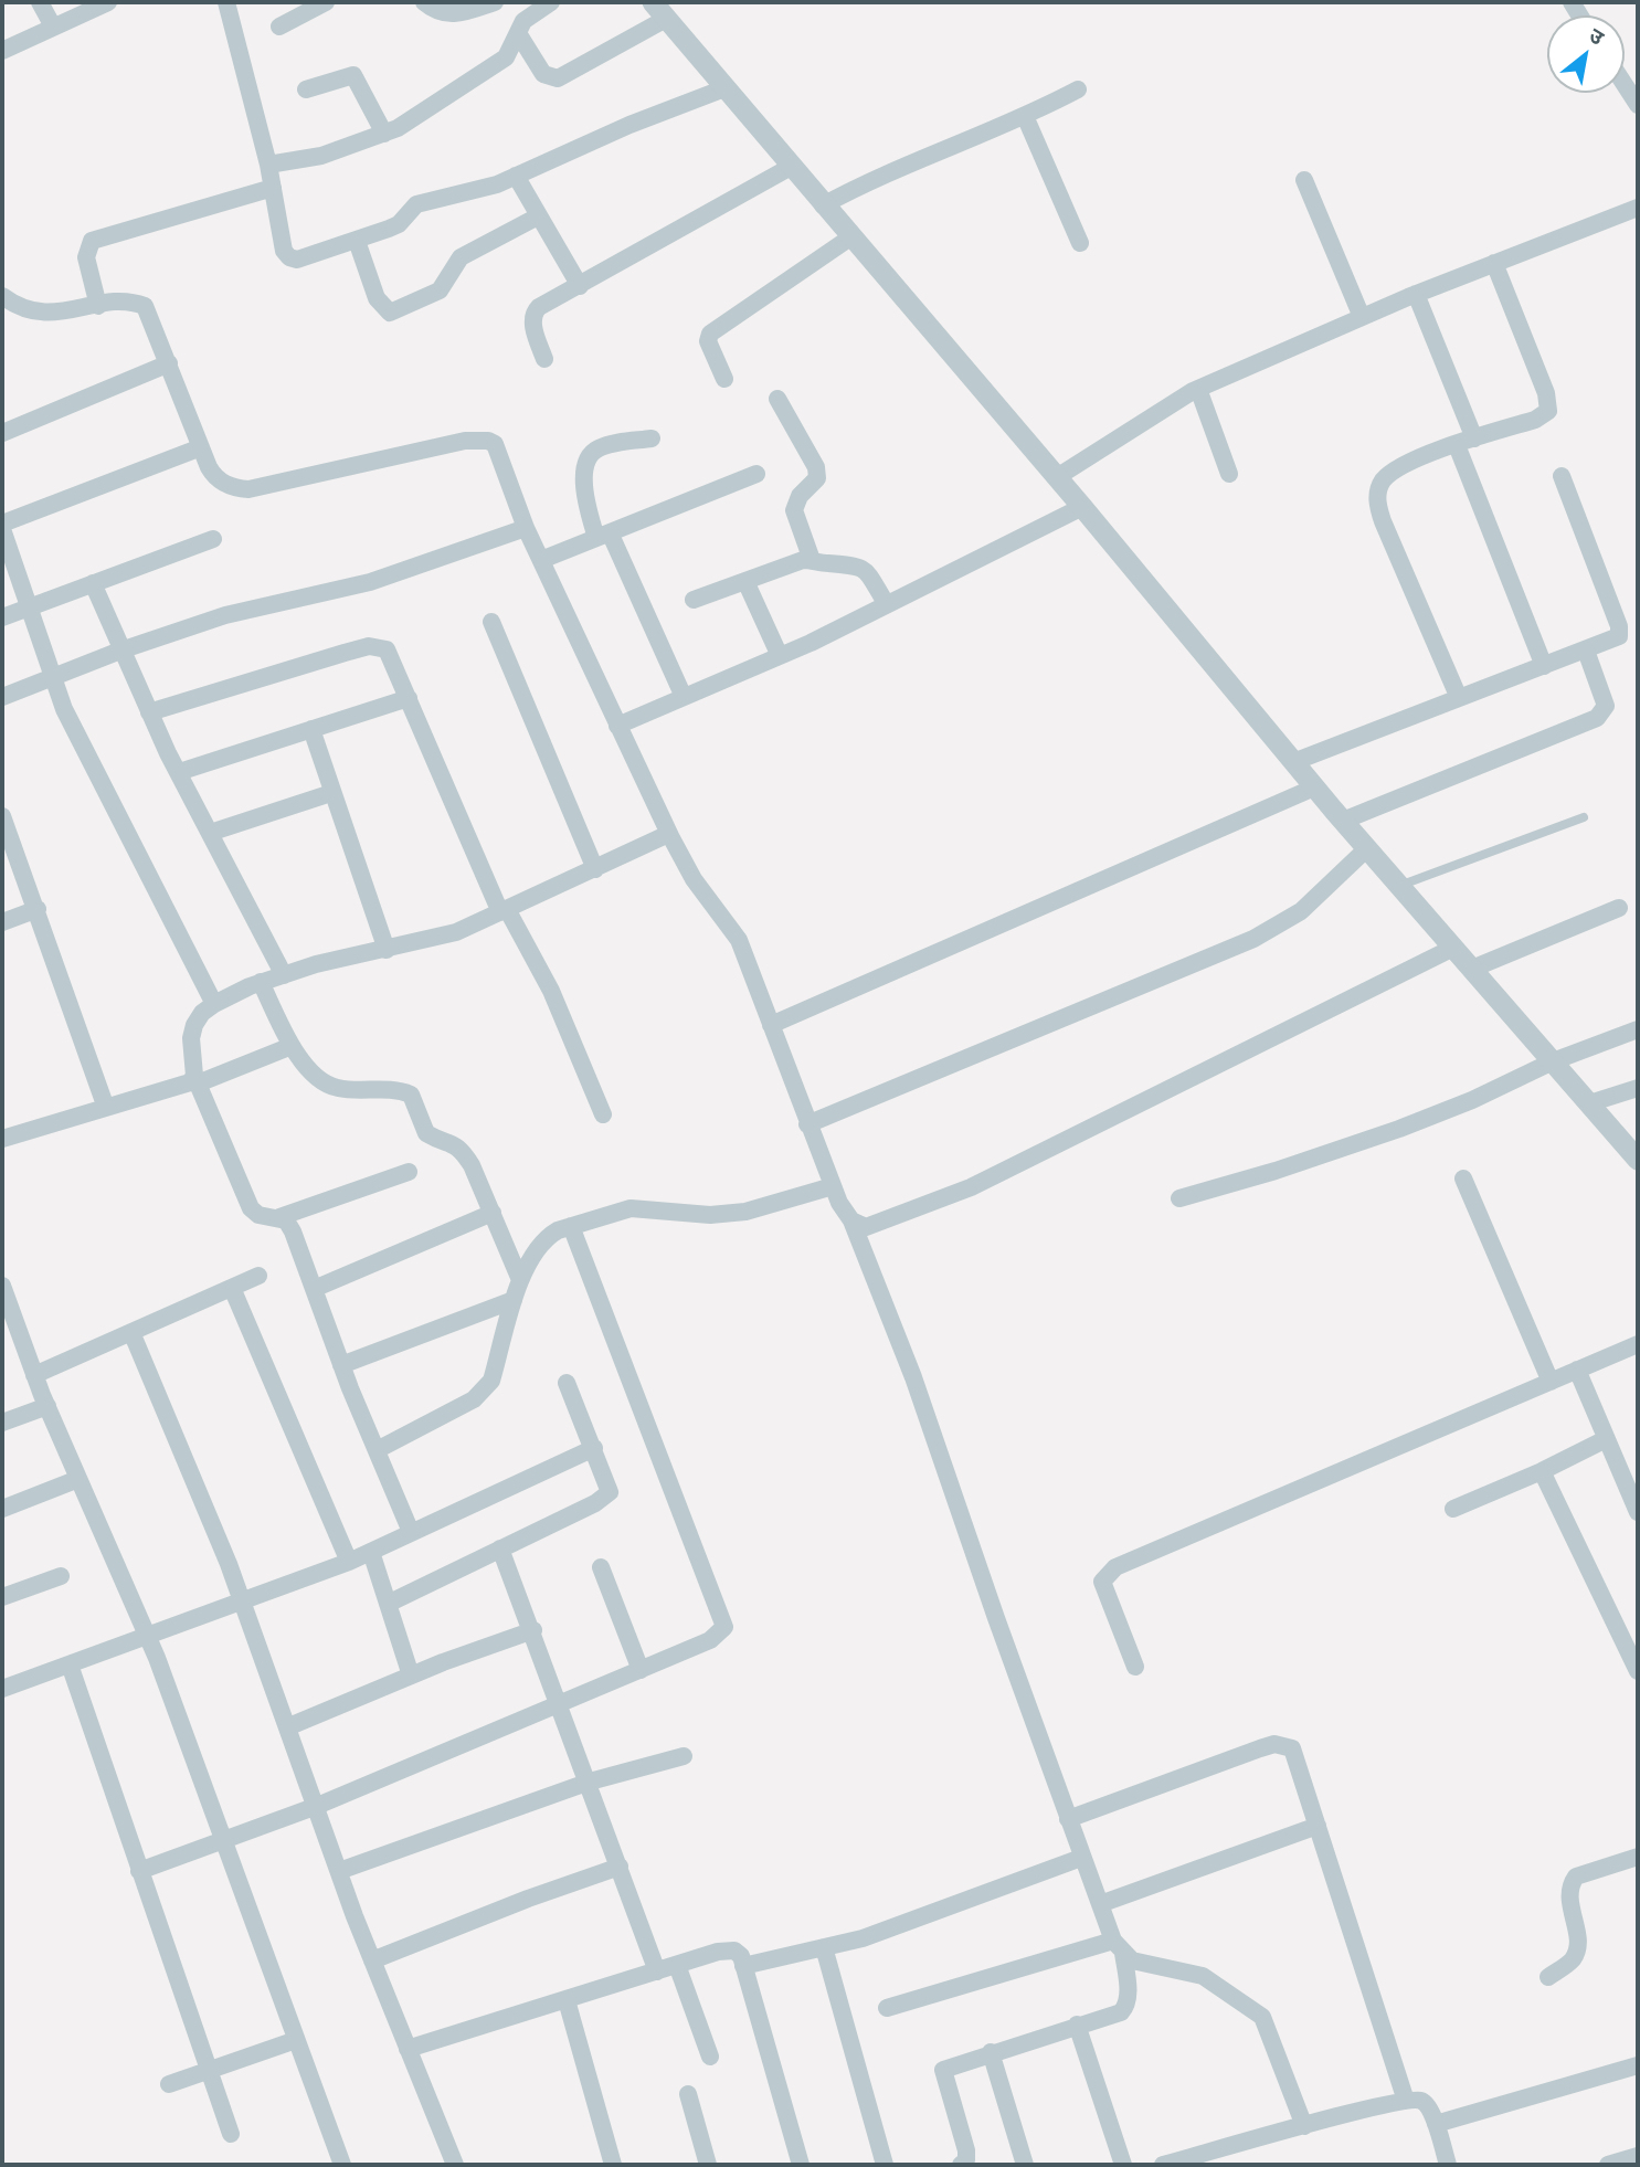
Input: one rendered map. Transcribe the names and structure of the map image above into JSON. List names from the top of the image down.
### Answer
{
  "north": "top right"
}
